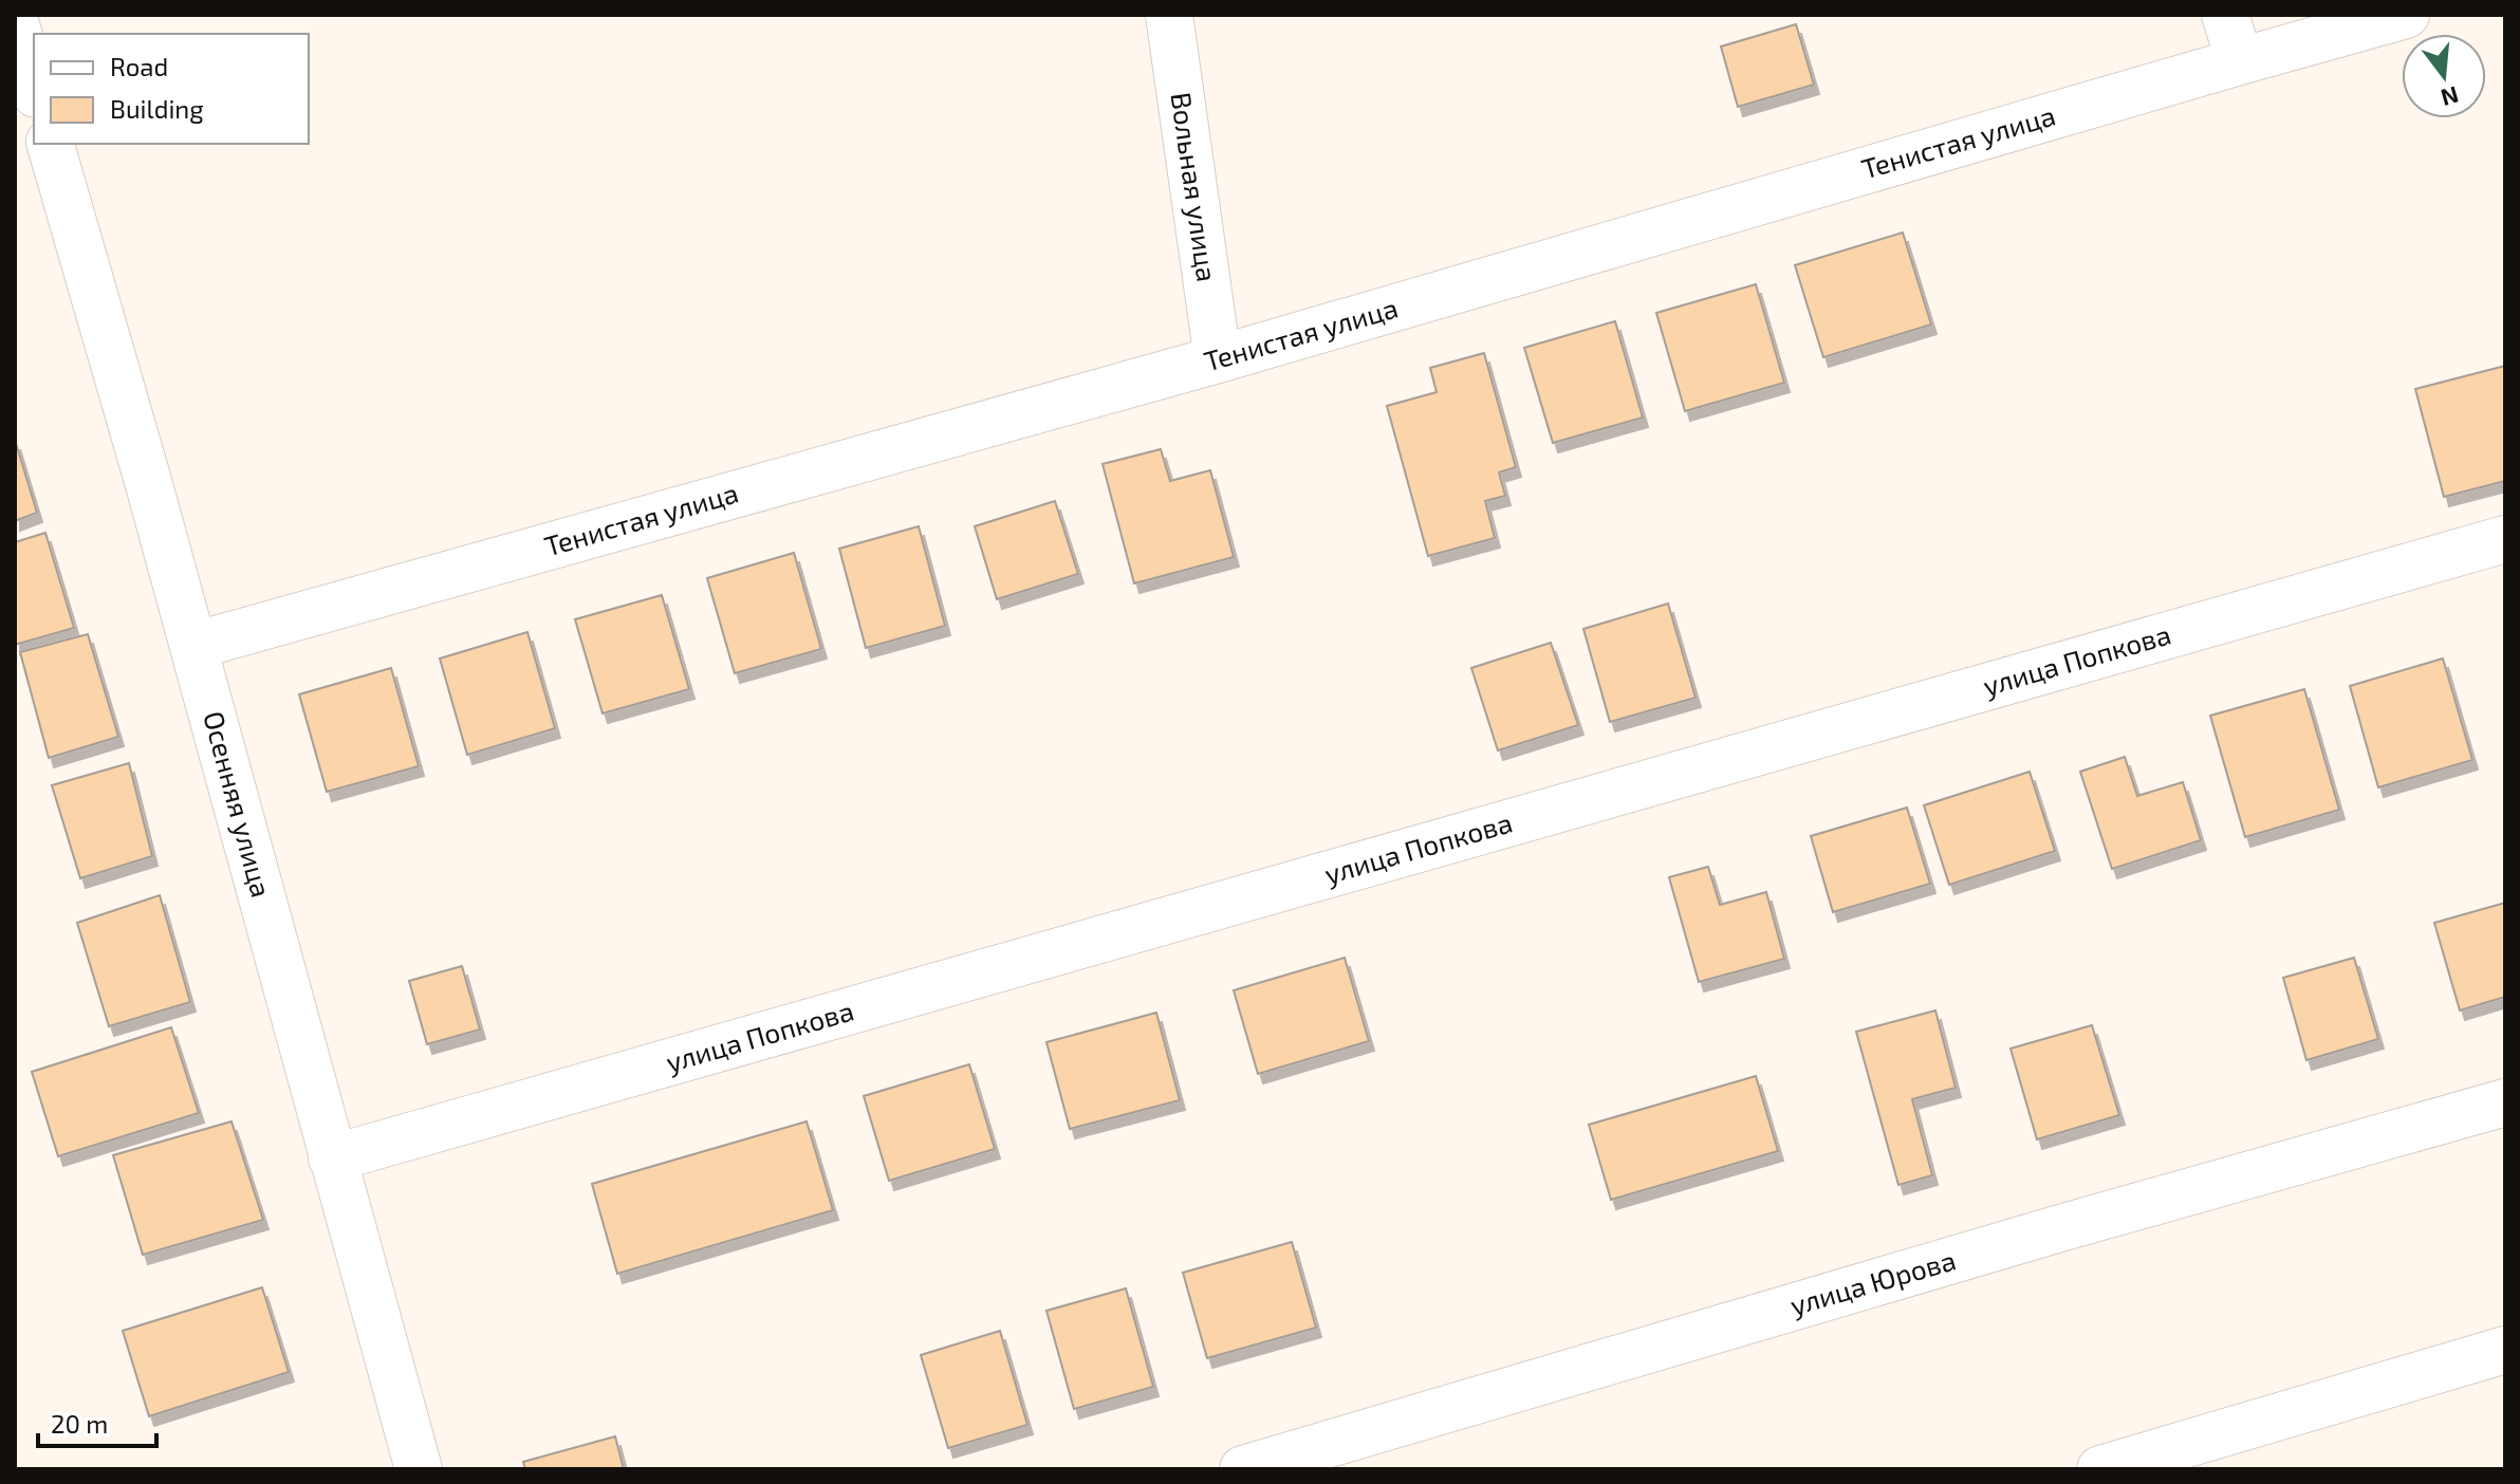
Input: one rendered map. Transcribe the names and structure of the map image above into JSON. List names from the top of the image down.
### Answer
{
  "streets": {
    "street": [
      "Тенистая улица",
      "Вольная улица",
      "улица Попкова",
      "Осенняя улица",
      "улица Юрова"
    ]
  },
  "crossings": [
    ["Тенистая улица", "Вольная улица"],
    ["Тенистая улица", "Осенняя улица"],
    ["улица Попкова", "Осенняя улица"]
  ],
  "legend": ["Road", "Building"],
  "scale_bar": "20 m",
  "north": "bottom"
}
